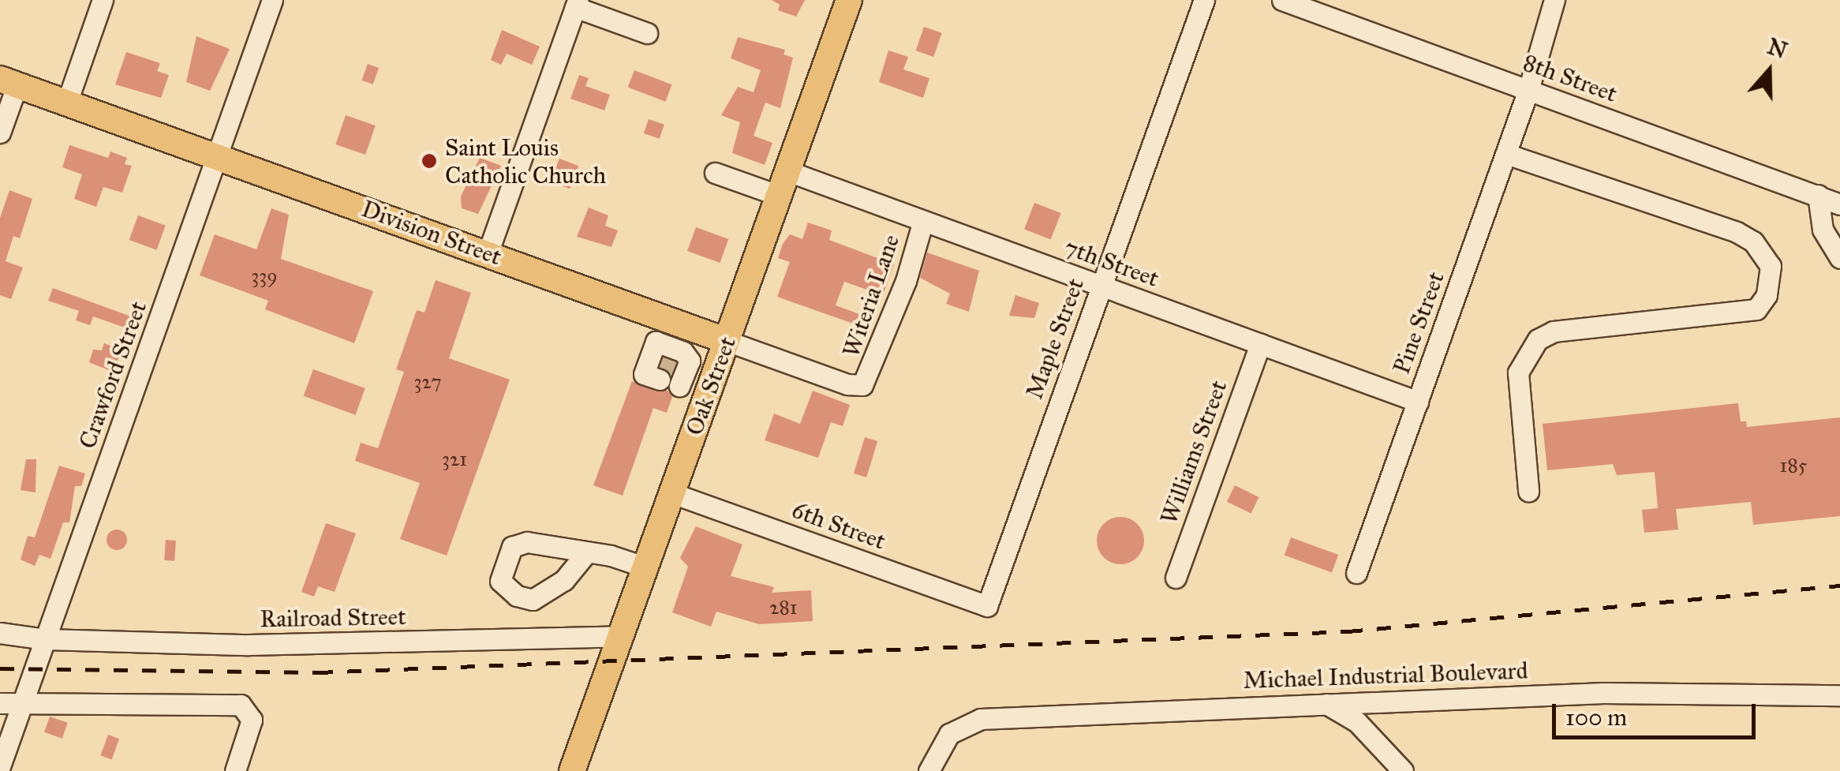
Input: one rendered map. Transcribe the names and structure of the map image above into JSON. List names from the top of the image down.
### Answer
{
  "streets": {
    "main road": ["Division Street", "Oak Street"],
    "street": [
      "8th Street",
      "7th Street",
      "Witeria Lane",
      "Pine Street",
      "Maple Street",
      "Crawford Street",
      "Williams Street",
      "6th Street",
      "Railroad Street",
      "Michael Industrial Boulevard"
    ]
  },
  "crossings": [
    ["8th Street", "Pine Street"],
    ["Division Street", "Witeria Lane"],
    ["Division Street", "Crawford Street"],
    ["Division Street", "Oak Street"],
    ["7th Street", "Witeria Lane"],
    ["7th Street", "Pine Street"],
    ["7th Street", "Maple Street"],
    ["7th Street", "Oak Street"],
    ["7th Street", "Williams Street"],
    ["Maple Street", "6th Street"],
    ["Crawford Street", "Railroad Street"],
    ["Oak Street", "6th Street"],
    ["Oak Street", "Railroad Street"]
  ],
  "places": ["Saint Louis Catholic Church"],
  "house_numbers": [
    "339",
    "327",
    "321",
    "185",
    "281"
  ],
  "scale_bar": "100 m",
  "north": "top"
}
